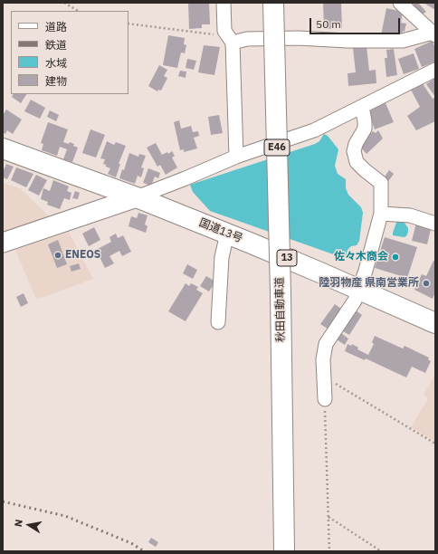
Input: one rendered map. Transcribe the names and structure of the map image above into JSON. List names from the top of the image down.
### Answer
{
  "streets": {
    "highway": [
      "E46",
      "国道13号",
      "13",
      "秋田自動車道"
    ]
  },
  "places": ["ENEOS", "佐々木商会", "陸羽物産 県南営業所"],
  "legend": [
    "道路",
    "鉄道",
    "水域",
    "建物"
  ],
  "scale_bar": "50 m",
  "north": "left"
}
